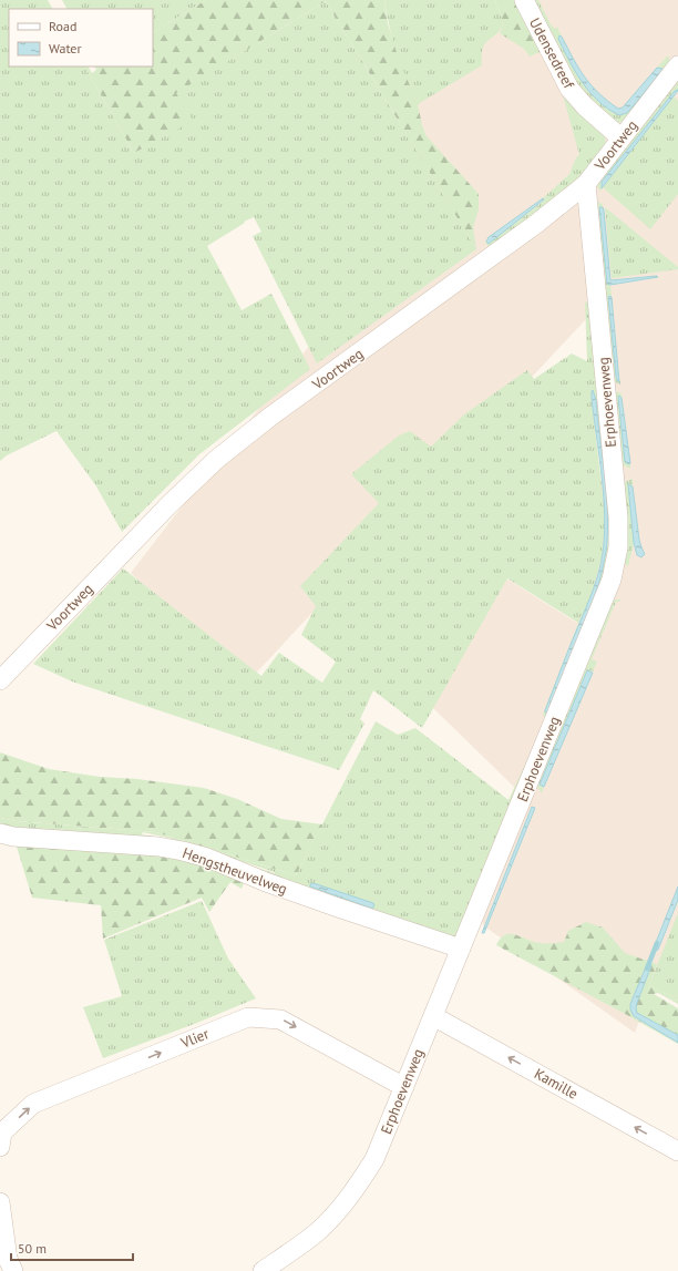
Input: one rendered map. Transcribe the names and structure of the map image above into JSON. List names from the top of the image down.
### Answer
{
  "streets": {
    "street": [
      "Udensedreef",
      "Voortweg",
      "Erphoevenweg",
      "Hengstheuvelweg",
      "Vlier",
      "Kamille"
    ]
  },
  "crossings": [
    ["Udensedreef", "Voortweg"],
    ["Voortweg", "Erphoevenweg"],
    ["Erphoevenweg", "Hengstheuvelweg"],
    ["Erphoevenweg", "Vlier"],
    ["Erphoevenweg", "Kamille"]
  ],
  "one_way": ["Vlier", "Kamille"],
  "legend": ["Road", "Water"],
  "scale_bar": "50 m"
}
